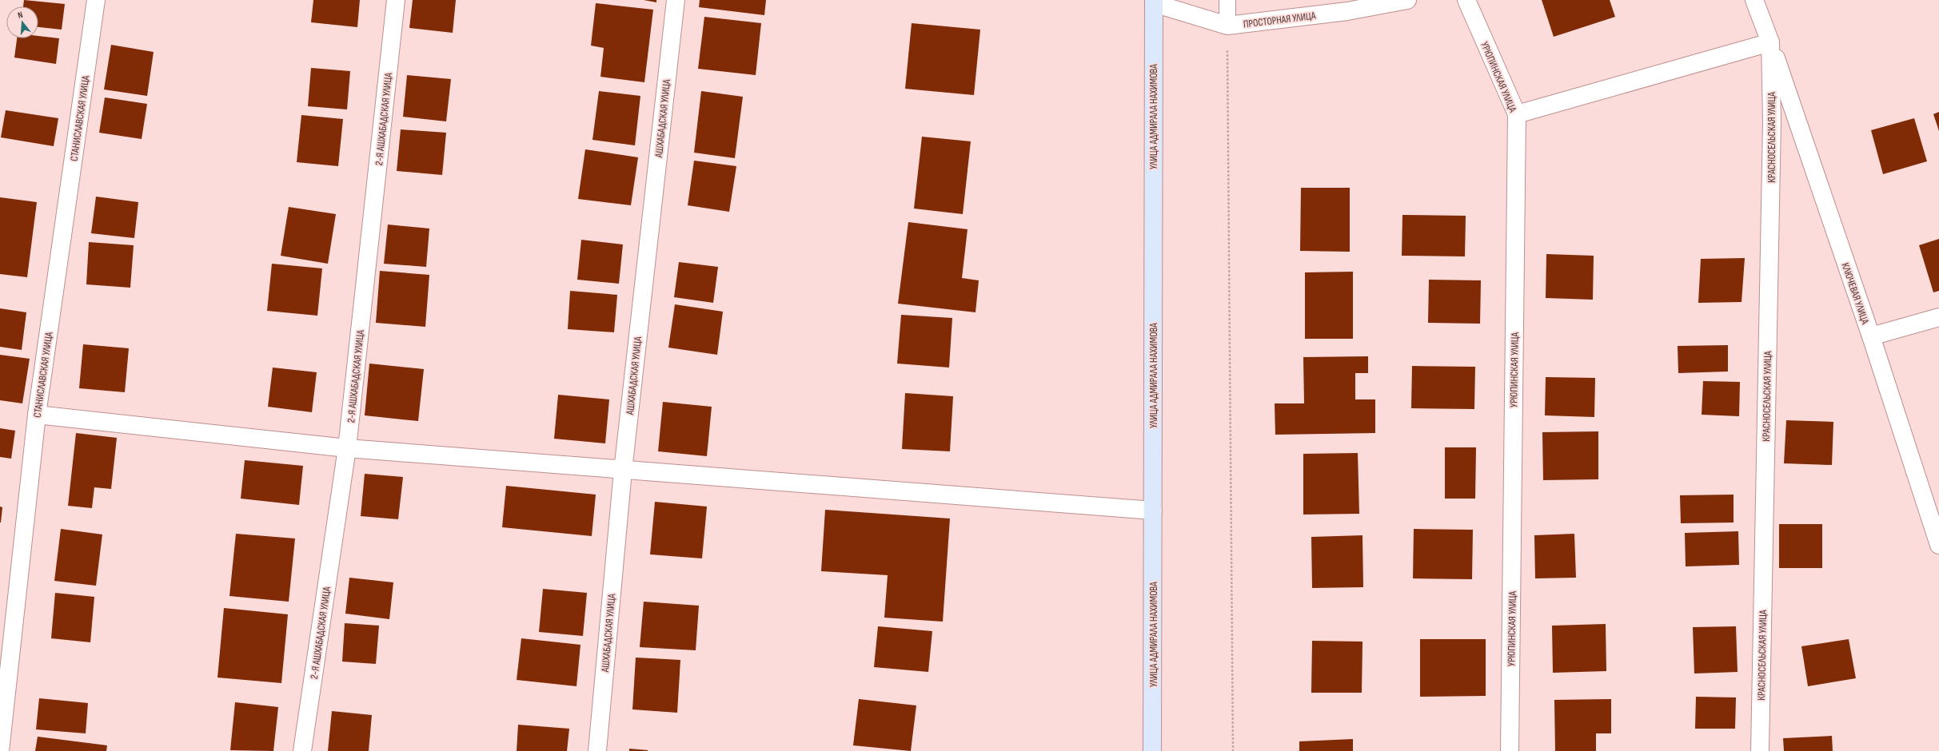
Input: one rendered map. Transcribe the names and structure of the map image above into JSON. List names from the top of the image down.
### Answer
{
  "streets": {
    "main road": ["УЛИЦА АДМИРАЛА НАХИМОВА"],
    "street": [
      "ПРОСТОРНАЯ УЛИЦА",
      "УРЮПИНСКАЯ УЛИЦА",
      "СТАНИСЛАВСКАЯ УЛИЦА",
      "АШХАБАДСКАЯ УЛИЦА",
      "2-Я АШХАБАДСКАЯ УЛИЦА",
      "КРАСНОСЕЛЬСКАЯ УЛИЦА",
      "КЛЮЧЕВАЯ УЛИЦА"
    ]
  },
  "crossings": [
    ["ПРОСТОРНАЯ УЛИЦА", "УЛИЦА АДМИРАЛА НАХИМОВА"],
    ["КРАСНОСЕЛЬСКАЯ УЛИЦА", "КЛЮЧЕВАЯ УЛИЦА"]
  ],
  "north": "top"
}
